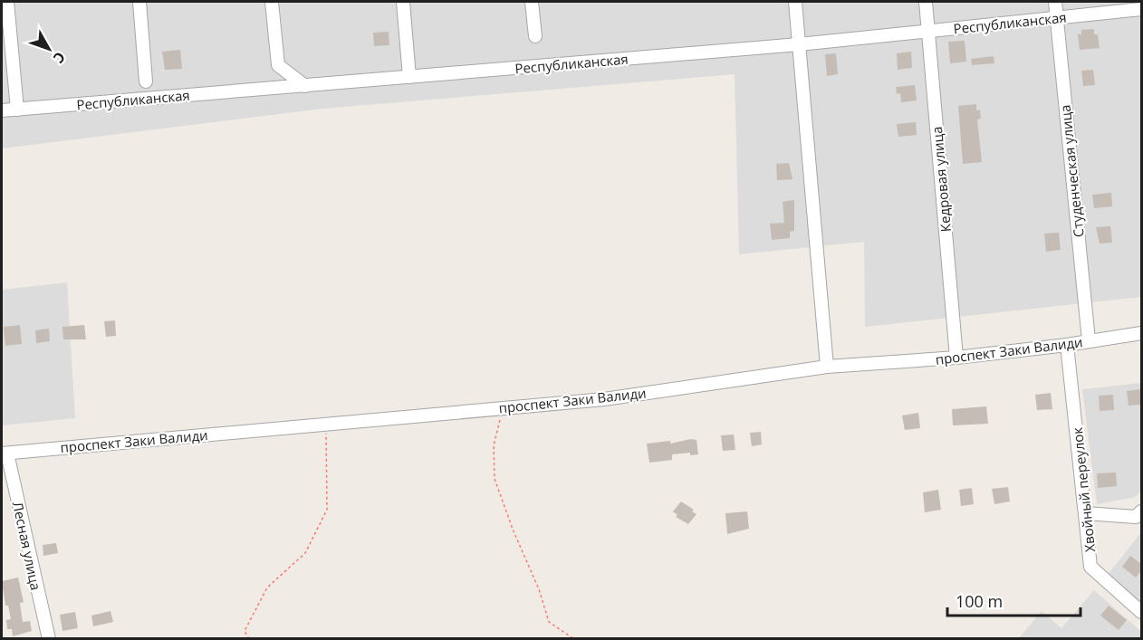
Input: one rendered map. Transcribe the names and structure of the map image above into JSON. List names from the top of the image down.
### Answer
{
  "streets": {
    "street": [
      "Республиканская",
      "Студенческая улица",
      "Кедровая улица",
      "проспект Заки Валиди",
      "Хвойный переулок",
      "Лесная улица"
    ]
  },
  "crossings": [
    ["Республиканская", "Студенческая улица"],
    ["Республиканская", "Кедровая улица"],
    ["Студенческая улица", "проспект Заки Валиди"],
    ["Кедровая улица", "проспект Заки Валиди"],
    ["проспект Заки Валиди", "Хвойный переулок"],
    ["проспект Заки Валиди", "Лесная улица"]
  ],
  "scale_bar": "100 m",
  "north": "bottom right"
}
